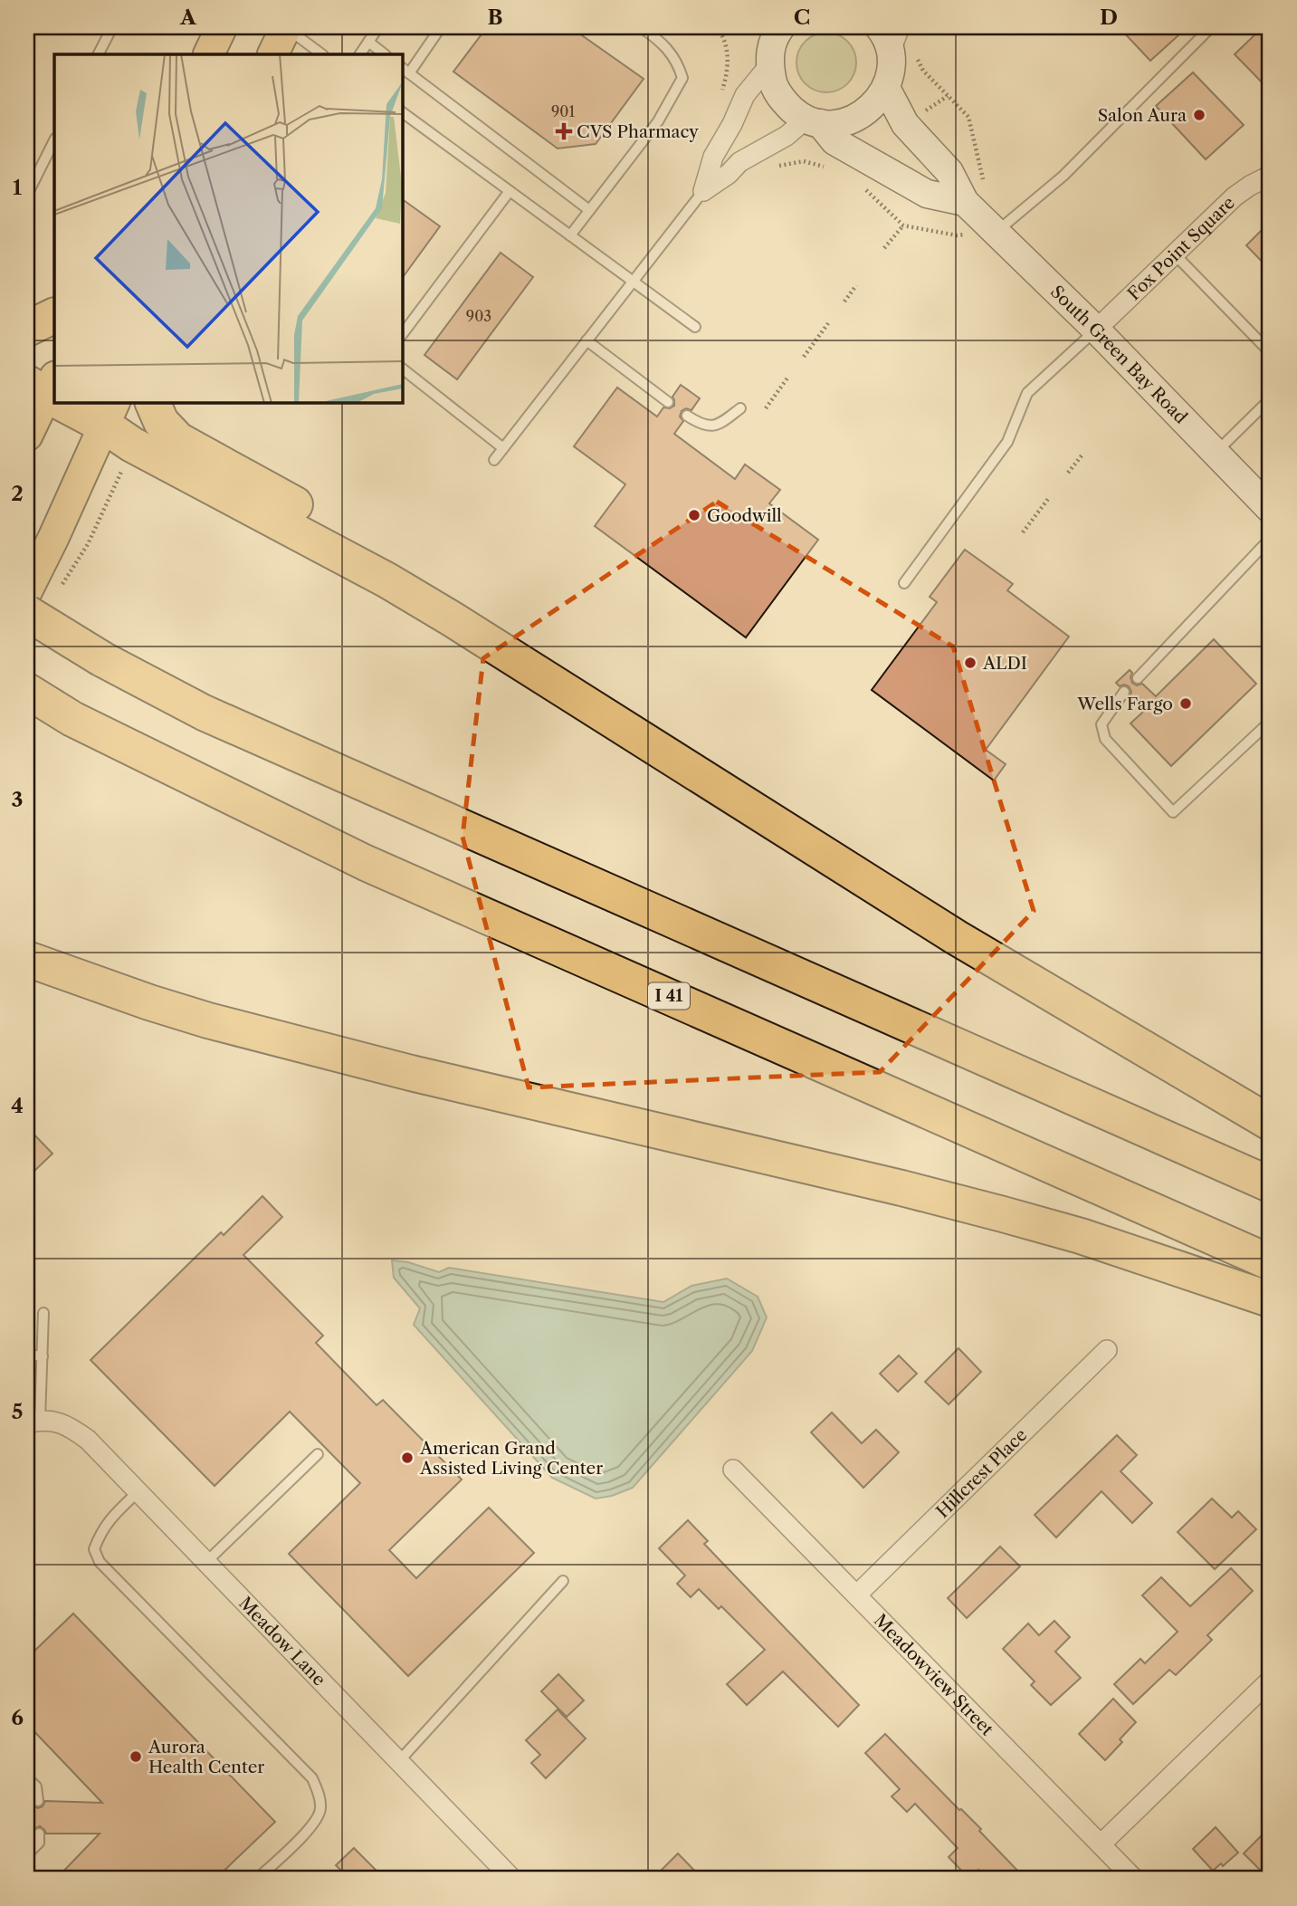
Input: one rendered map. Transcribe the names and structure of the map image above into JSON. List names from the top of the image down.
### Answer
{
  "streets": {
    "highway": ["I 41"],
    "main road": ["South Green Bay Road"],
    "street": [
      "Fox Point Square",
      "Hillcrest Place",
      "Meadow Lane",
      "Meadowview Street"
    ]
  },
  "crossings": [
    ["Fox Point Square", "South Green Bay Road"],
    ["Hillcrest Place", "Meadowview Street"]
  ],
  "places": {
    "other": [
      "Salon Aura",
      "Goodwill",
      "ALDI",
      "Wells Fargo",
      "American Grand Assisted Living Center",
      "Aurora Health Center"
    ],
    "health": ["CVS Pharmacy"]
  },
  "house_numbers": ["901", "903"],
  "grid": {
    "columns": [
      "A",
      "B",
      "C",
      "D"
    ],
    "rows": [
      "1",
      "2",
      "3",
      "4",
      "5",
      "6"
    ]
  }
}
